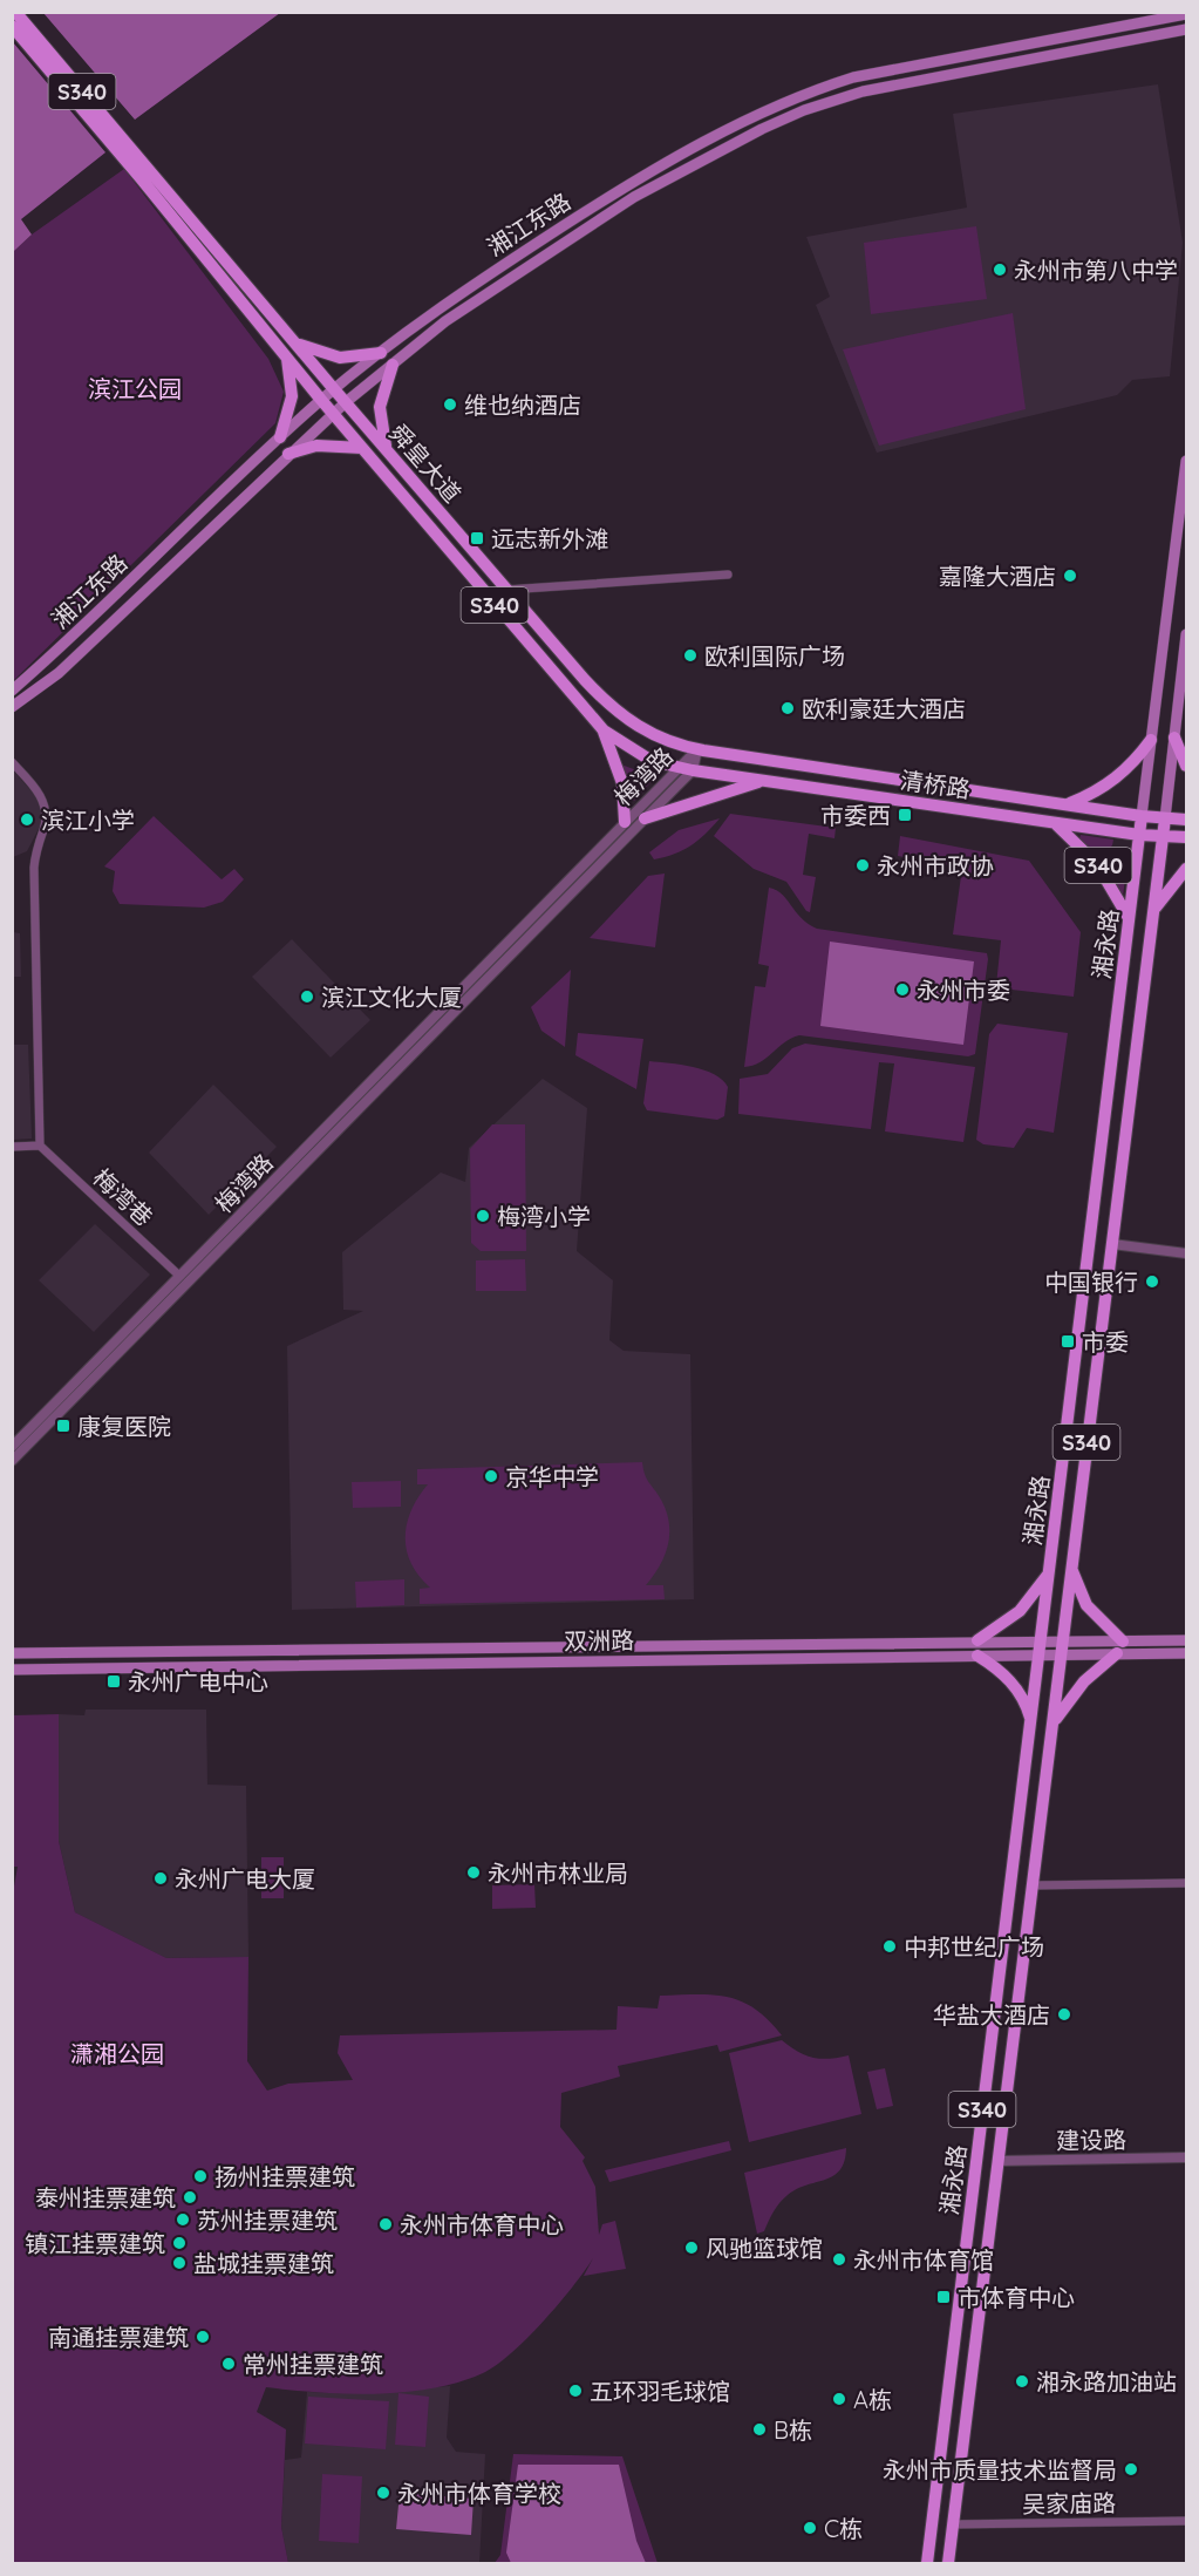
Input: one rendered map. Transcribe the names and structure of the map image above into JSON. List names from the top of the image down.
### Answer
{
  "streets": {
    "main road": [
      "S340",
      "湘江东路",
      "舜皇大道",
      "清桥路",
      "湘永路",
      "双洲路"
    ],
    "street": [
      "梅湾路",
      "梅湾巷",
      "建设路",
      "吴家庙路"
    ]
  },
  "crossings": [
    ["S340", "舜皇大道"],
    ["S340", "清桥路"],
    ["S340", "湘永路"],
    ["湘江东路", "舜皇大道"],
    ["舜皇大道", "梅湾路"],
    ["舜皇大道", "清桥路"],
    ["梅湾路", "清桥路"],
    ["梅湾路", "梅湾巷"],
    ["清桥路", "湘永路"],
    ["湘永路", "双洲路"],
    ["湘永路", "建设路"],
    ["湘永路", "吴家庙路"]
  ],
  "parks": ["滨江公园", "潇湘公园"],
  "places": {
    "other": [
      "永州市第八中学",
      "维也纳酒店",
      "嘉隆大酒店",
      "欧利国际广场",
      "欧利豪廷大酒店",
      "滨江小学",
      "永州市政协",
      "永州市委",
      "滨江文化大厦",
      "梅湾小学",
      "中国银行",
      "京华中学",
      "永州市林业局",
      "永州广电大厦",
      "中邦世纪广场",
      "华盐大酒店",
      "扬州挂票建筑",
      "泰州挂票建筑",
      "苏州挂票建筑",
      "永州市体育中心",
      "镇江挂票建筑",
      "风驰篮球馆",
      "永州市体育馆",
      "盐城挂票建筑",
      "南通挂票建筑",
      "常州挂票建筑",
      "湘永路加油站",
      "五环羽毛球馆",
      "A栋",
      "B栋",
      "永州市质量技术监督局",
      "永州市体育学校",
      "C栋"
    ],
    "transit": [
      "远志新外滩",
      "市委西",
      "市委",
      "康复医院",
      "永州广电中心",
      "市体育中心"
    ]
  }
}
